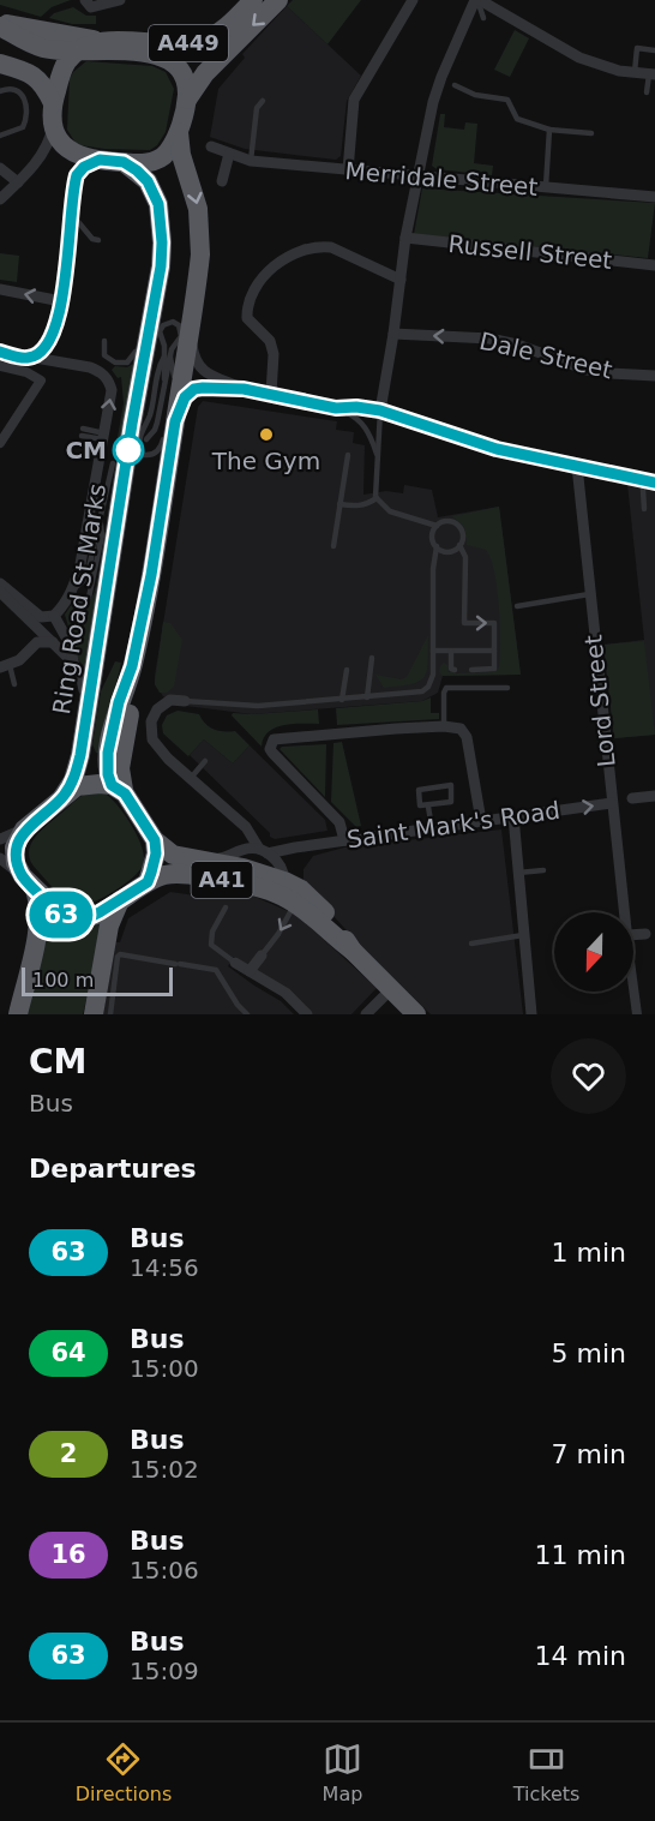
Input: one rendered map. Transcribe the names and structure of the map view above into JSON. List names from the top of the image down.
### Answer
{
  "streets": {
    "highway": ["A449", "Ring Road St Marks", "A41"],
    "street": [
      "Merridale Street",
      "Russell Street",
      "Dale Street",
      "Lord Street",
      "Saint Mark's Road"
    ]
  },
  "crossings": [
    ["A449", "Ring Road St Marks"],
    ["Ring Road St Marks", "A41"],
    ["Lord Street", "Saint Mark's Road"],
    ["Saint Mark's Road", "A41"]
  ],
  "places": ["The Gym", "CM"],
  "lines": ["bus line 63"],
  "scale_bar": "100 m",
  "north": "bottom",
  "page": {
    "on_map": "63",
    "scale": "100 m",
    "heading": [
      ["CM", "Bus"],
      "Departures"
    ],
    "list": [
      {
        "mark": "63",
        "name": "Bus",
        "note": "14:56",
        "value": "1 min"
      },
      {
        "mark": "64",
        "name": "Bus",
        "note": "15:00",
        "value": "5 min"
      },
      {
        "mark": "2",
        "name": "Bus",
        "note": "15:02",
        "value": "7 min"
      },
      {
        "mark": "16",
        "name": "Bus",
        "note": "15:06",
        "value": "11 min"
      },
      {
        "mark": "63",
        "name": "Bus",
        "note": "15:09",
        "value": "14 min"
      }
    ],
    "tabs": ["Directions", "Map", "Tickets"]
  }
}
